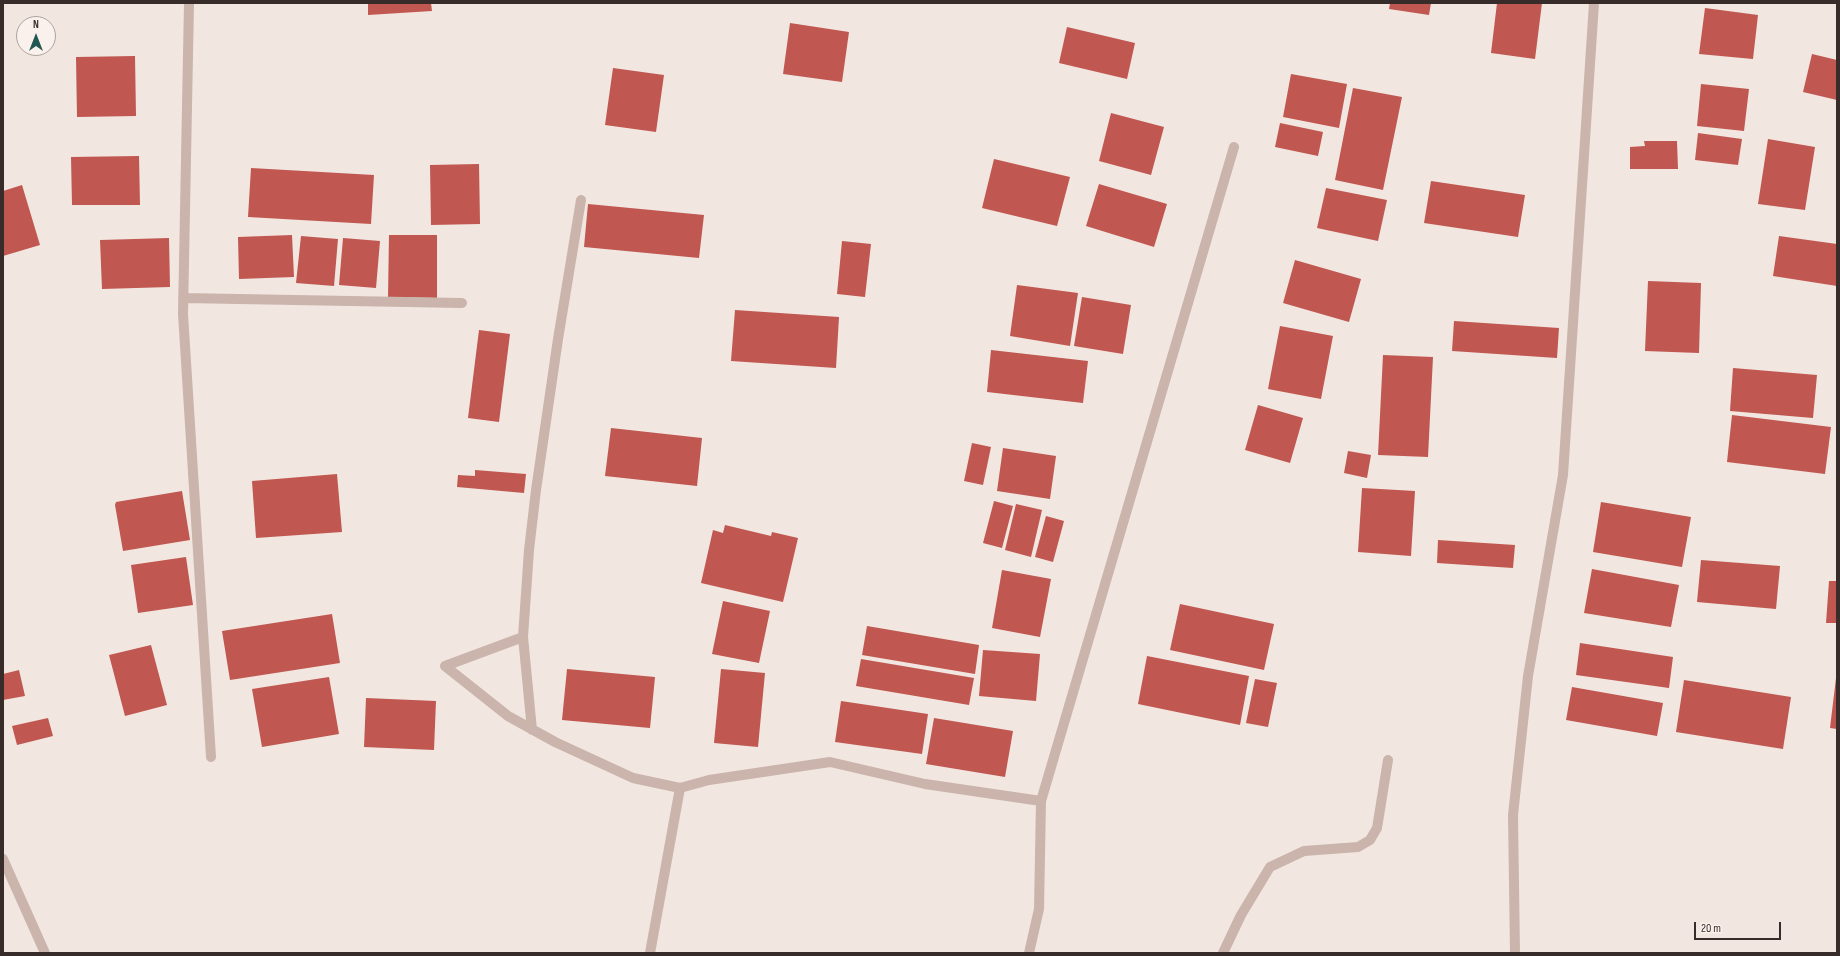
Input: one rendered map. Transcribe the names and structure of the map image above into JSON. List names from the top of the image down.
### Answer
{
  "scale_bar": "20 m",
  "north": "top"
}
